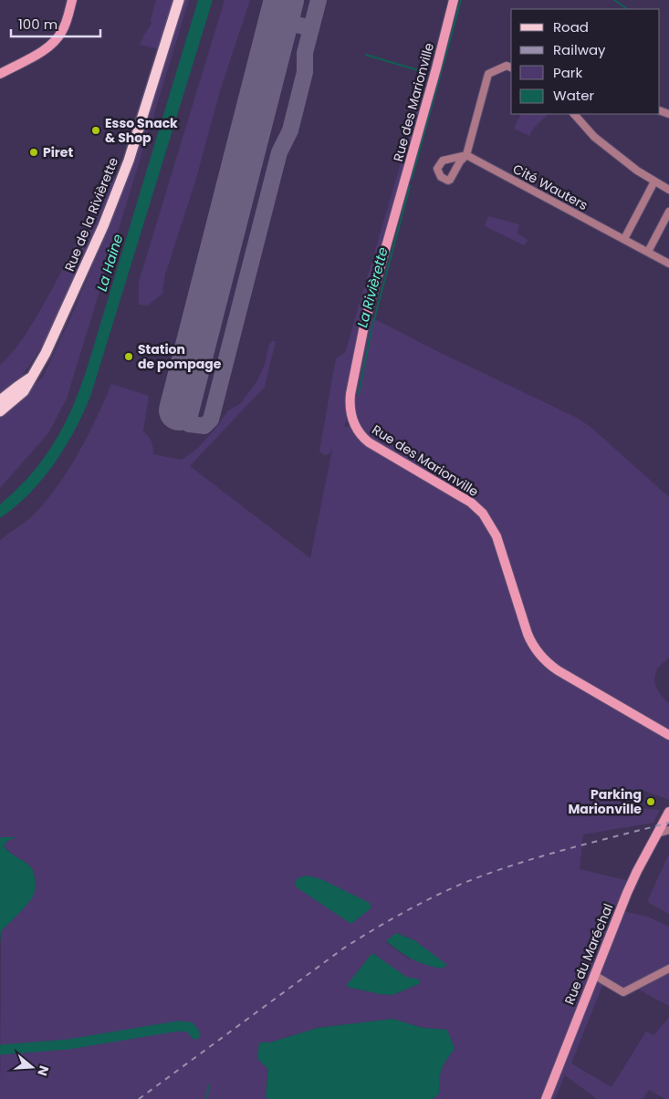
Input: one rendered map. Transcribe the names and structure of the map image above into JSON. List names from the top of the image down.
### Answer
{
  "streets": {
    "main road": ["Rue de la Rivièrette"],
    "street": ["Rue des Marionville", "Cité Wauters", "Rue du Maréchal"]
  },
  "water": ["La Haine", "La Rivièrette"],
  "places": [
    "Esso Snack & Shop",
    "Piret",
    "Station de pompage",
    "Parking Marionville"
  ],
  "legend": [
    "Road",
    "Railway",
    "Park",
    "Water"
  ],
  "scale_bar": "100 m",
  "north": "right"
}
